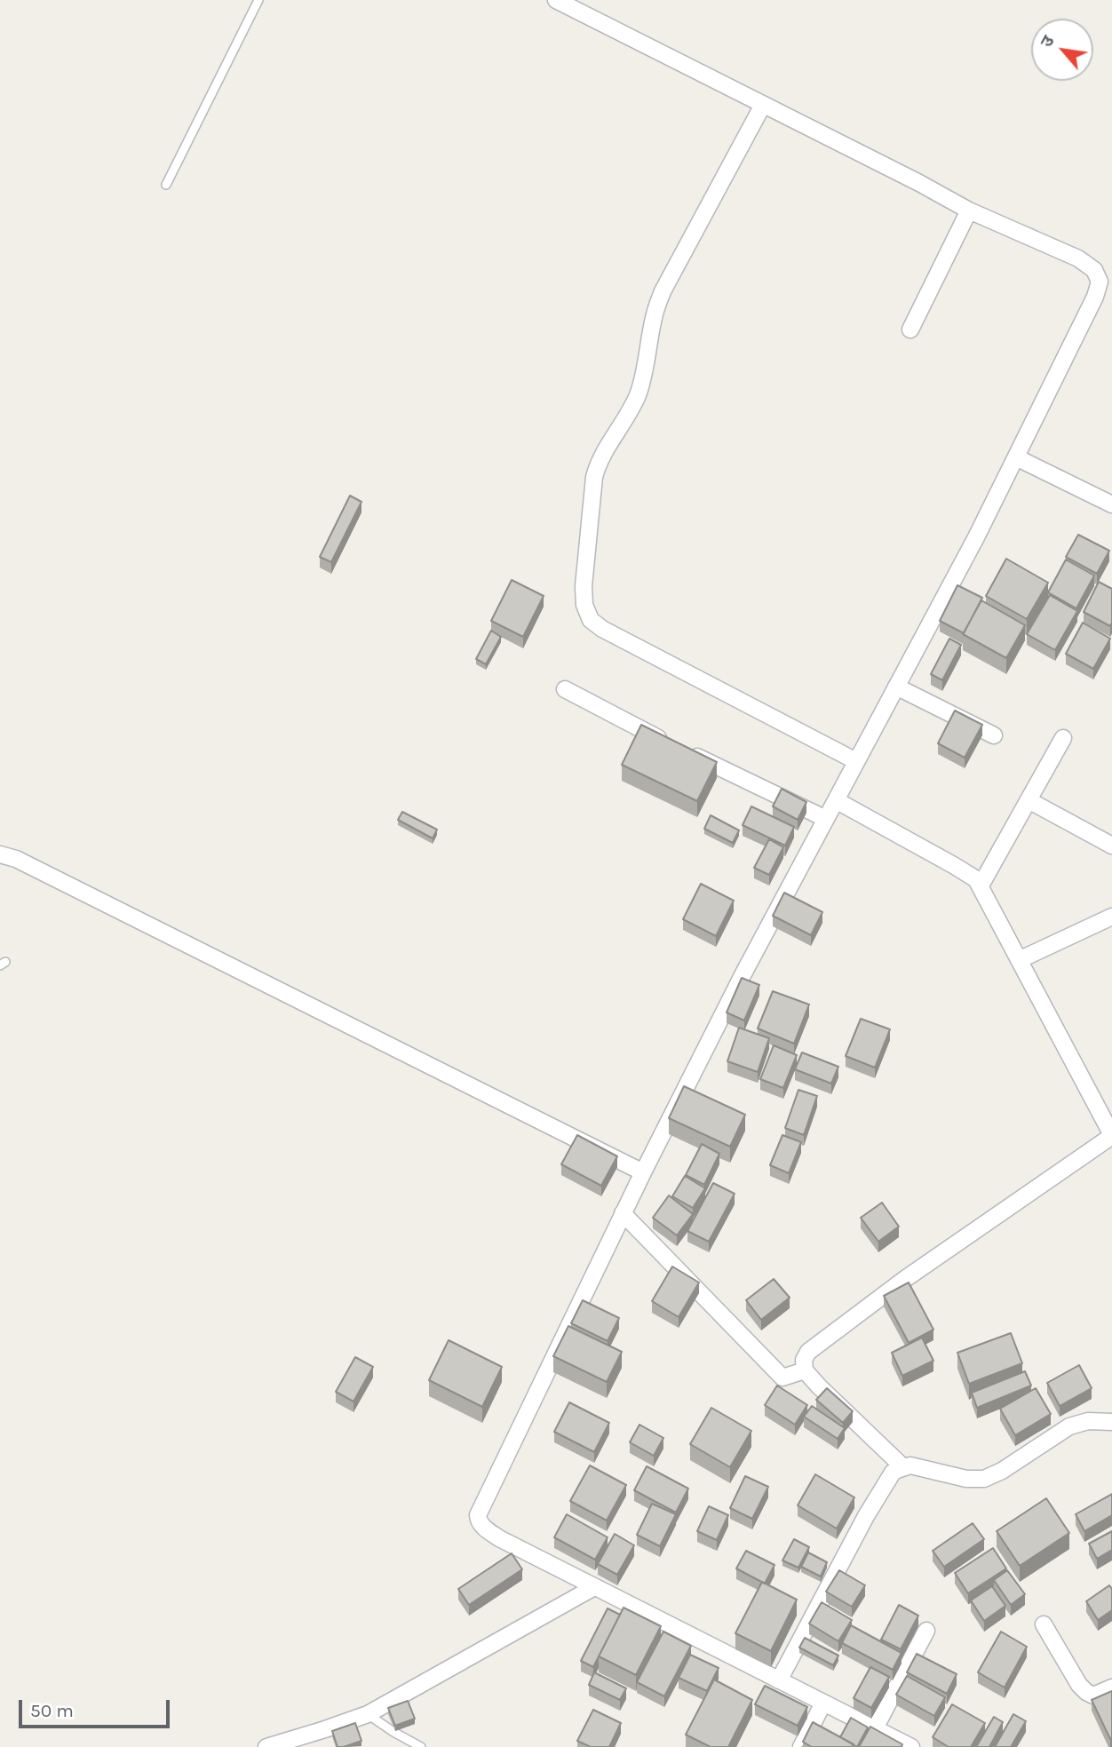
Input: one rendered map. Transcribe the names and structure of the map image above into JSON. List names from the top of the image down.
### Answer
{
  "scale_bar": "50 m",
  "north": "top left"
}
